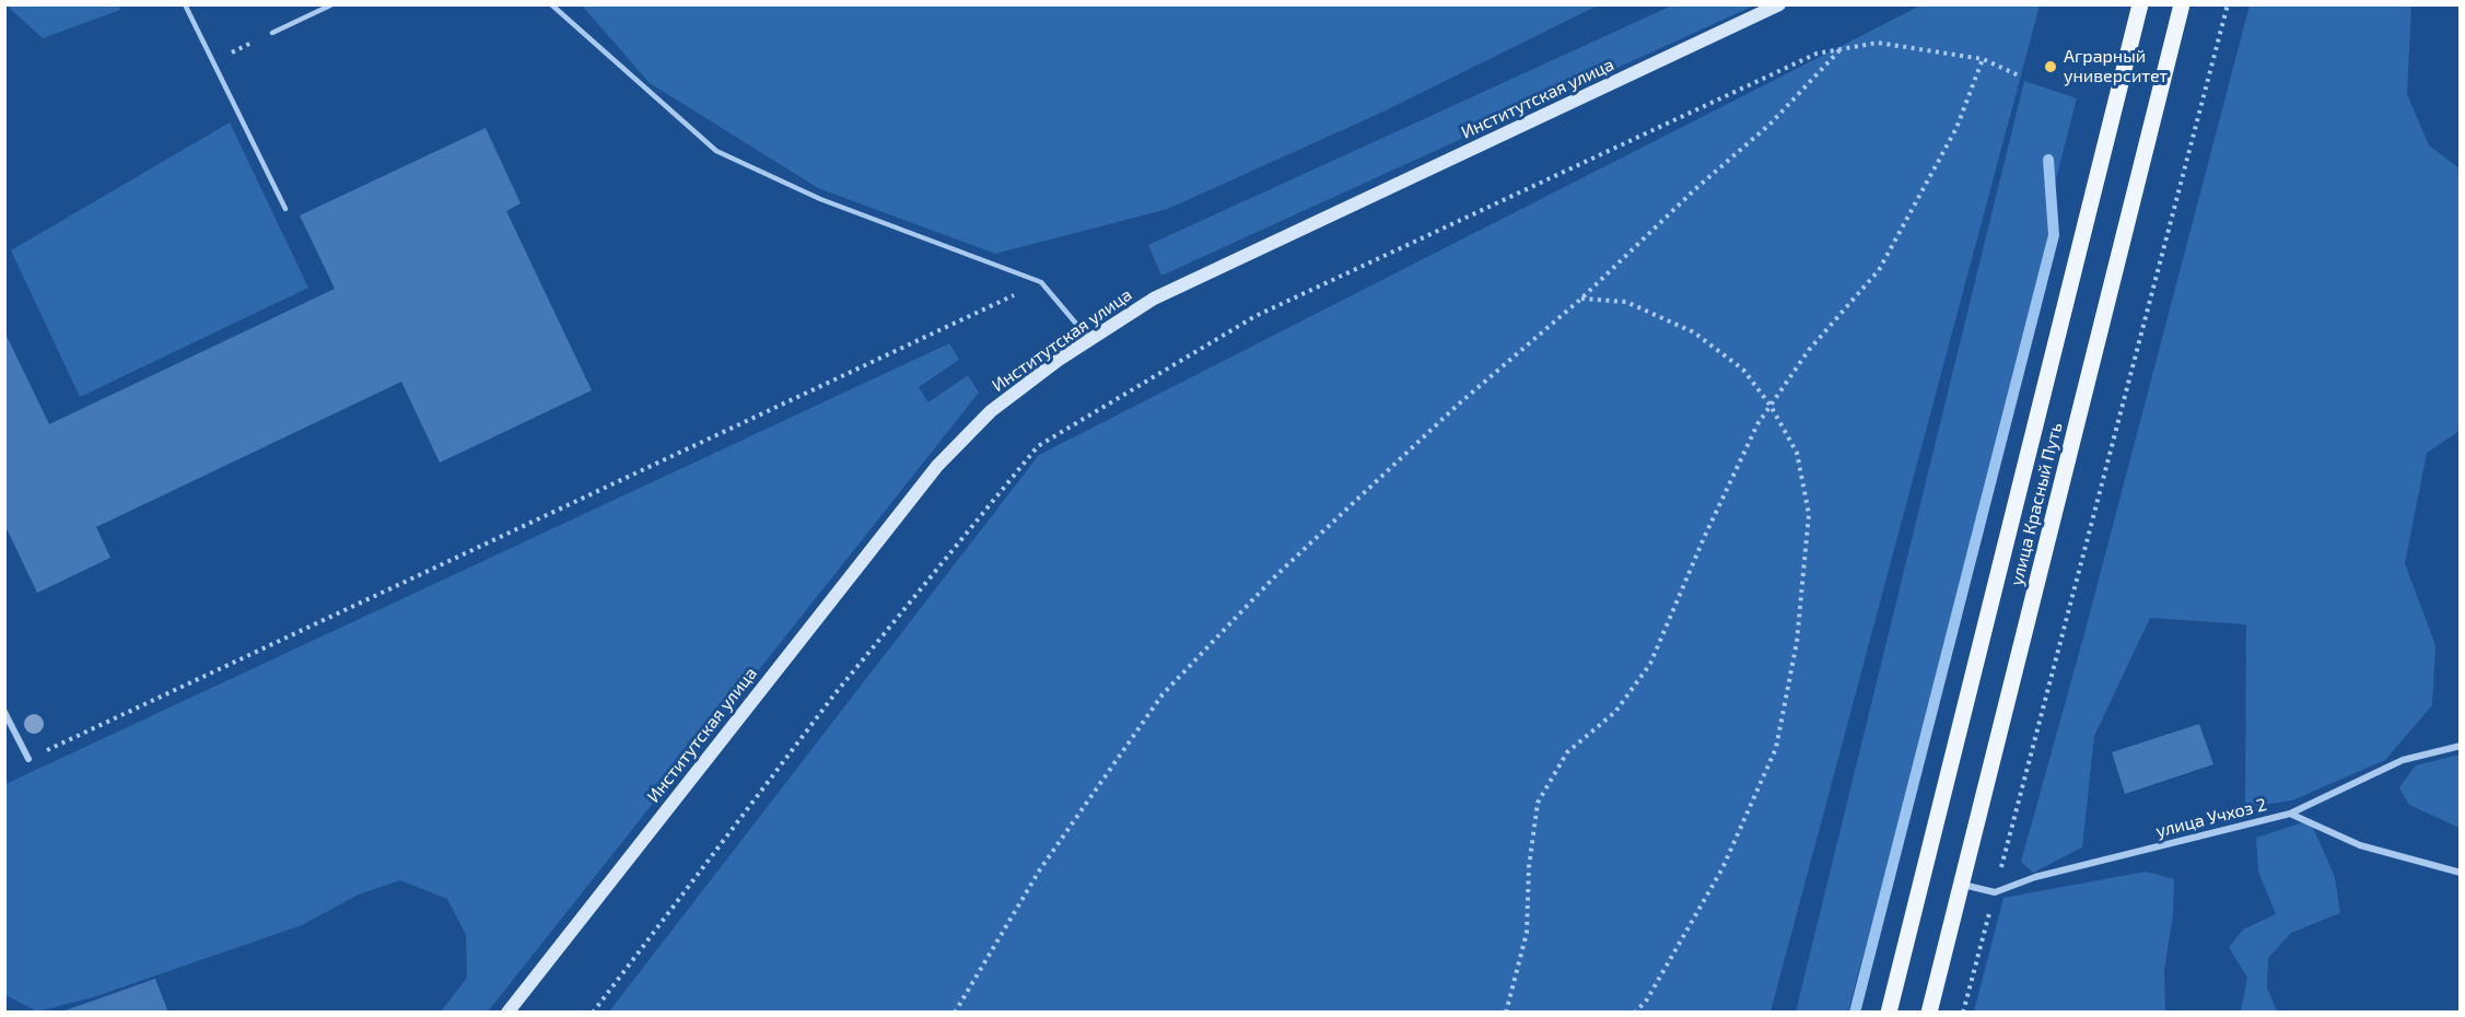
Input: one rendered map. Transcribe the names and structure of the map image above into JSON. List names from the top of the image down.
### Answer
{
  "streets": {
    "main road": ["улица Красный Путь"],
    "street": ["Институтская улица", "улица Учхоз 2"]
  },
  "places": ["Аграрный университет"]
}
